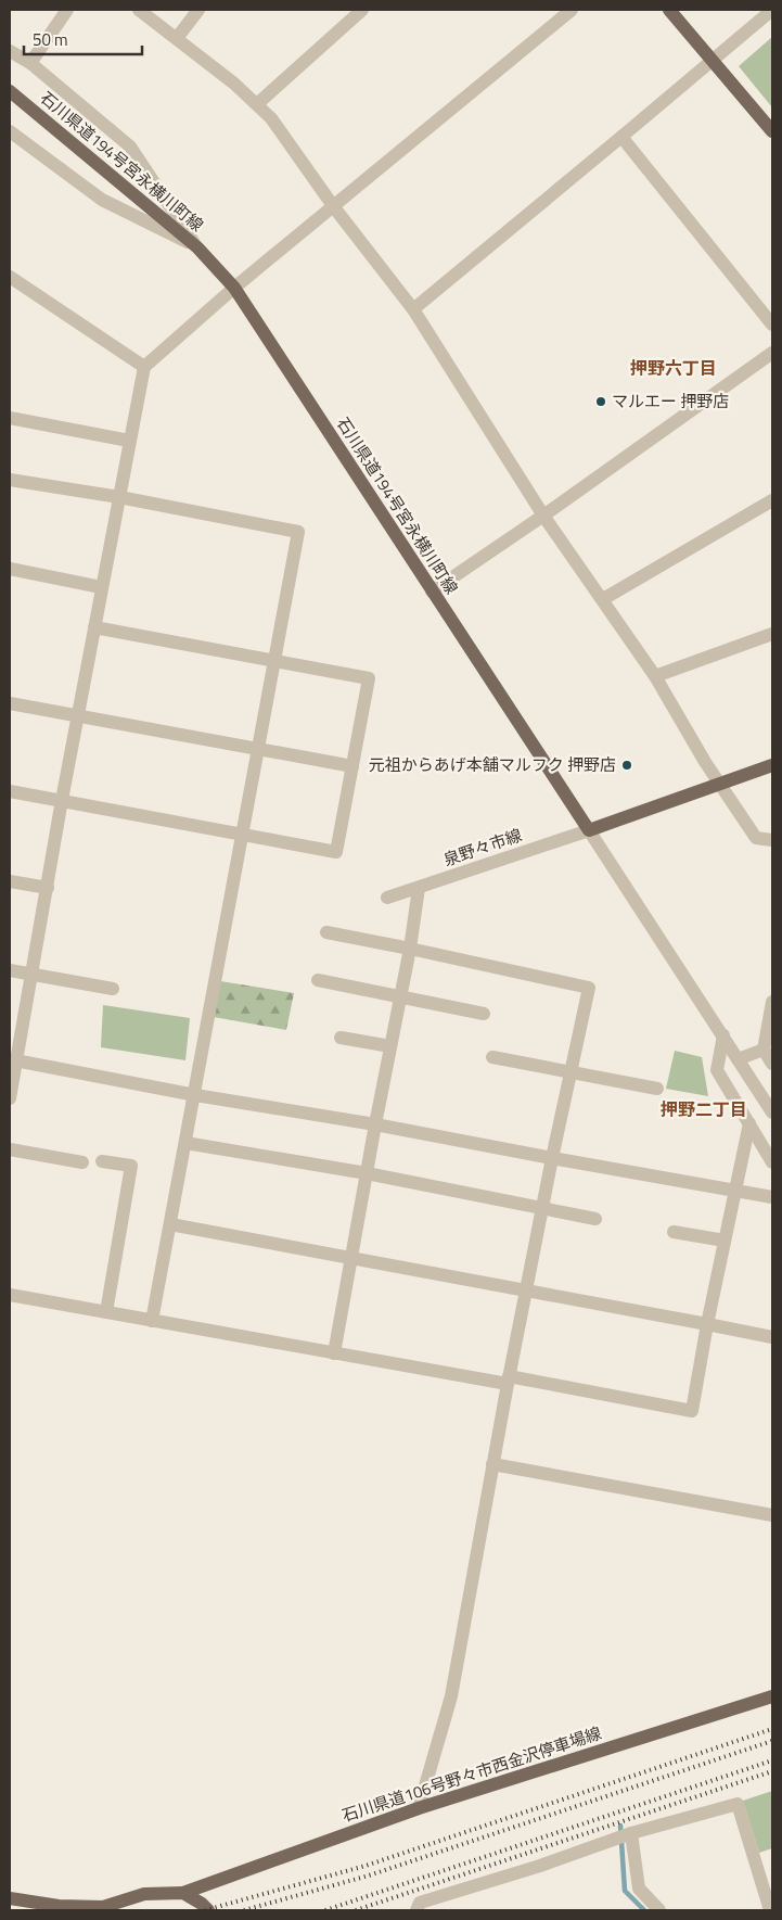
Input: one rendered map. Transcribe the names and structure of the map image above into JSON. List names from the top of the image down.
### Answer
{
  "streets": {
    "main road": ["石川県道194号宮永横川町線", "石川県道106号野々市西金沢停車場線"],
    "street": ["泉野々市線"]
  },
  "crossings": [
    ["石川県道194号宮永横川町線", "泉野々市線"]
  ],
  "districts": ["押野六丁目", "押野二丁目"],
  "places": ["マルエー 押野店", "元祖からあげ本舗マルフク 押野店"],
  "scale_bar": "50 m"
}
